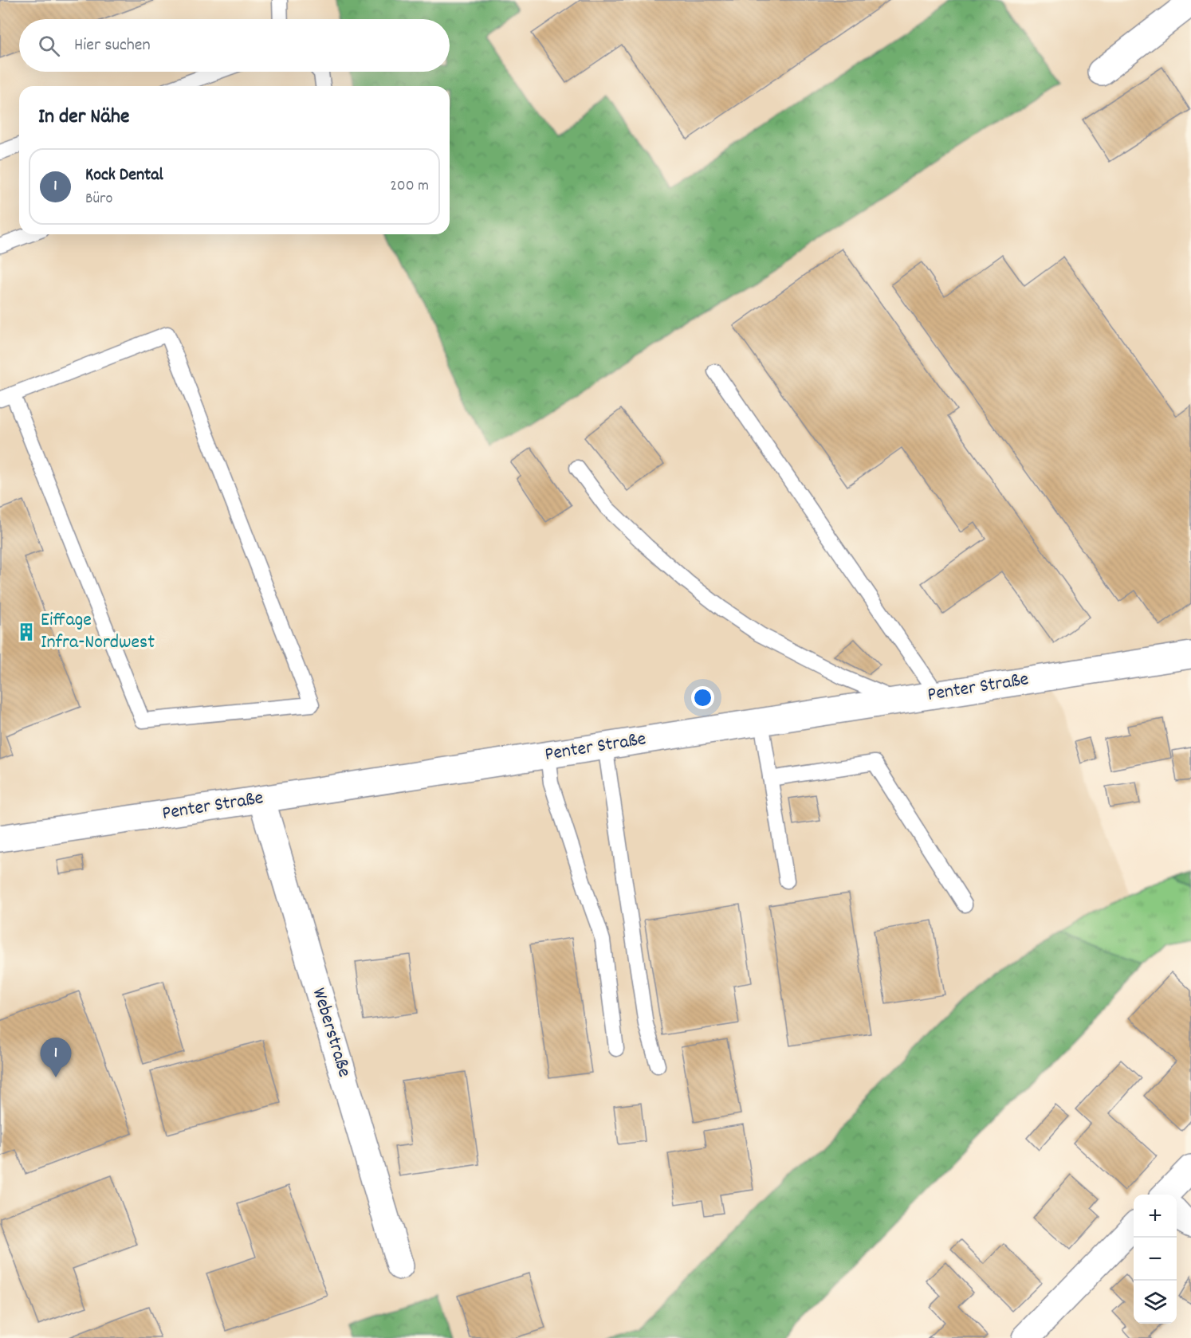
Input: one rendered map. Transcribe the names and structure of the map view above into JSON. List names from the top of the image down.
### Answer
{
  "streets": {
    "street": ["Penter Straße", "Weberstraße"]
  },
  "crossings": [
    ["Penter Straße", "Weberstraße"]
  ],
  "places": {
    "building": ["Eiffage Infra-Nordwest"]
  },
  "page": {
    "search": "Hier suchen",
    "heading": "In der Nähe",
    "list": [
      {
        "mark": "1",
        "name": "Kock Dental",
        "note": "Büro",
        "value": "200 m"
      }
    ],
    "pins": "1",
    "map_buttons": ["+", "−"]
  }
}
